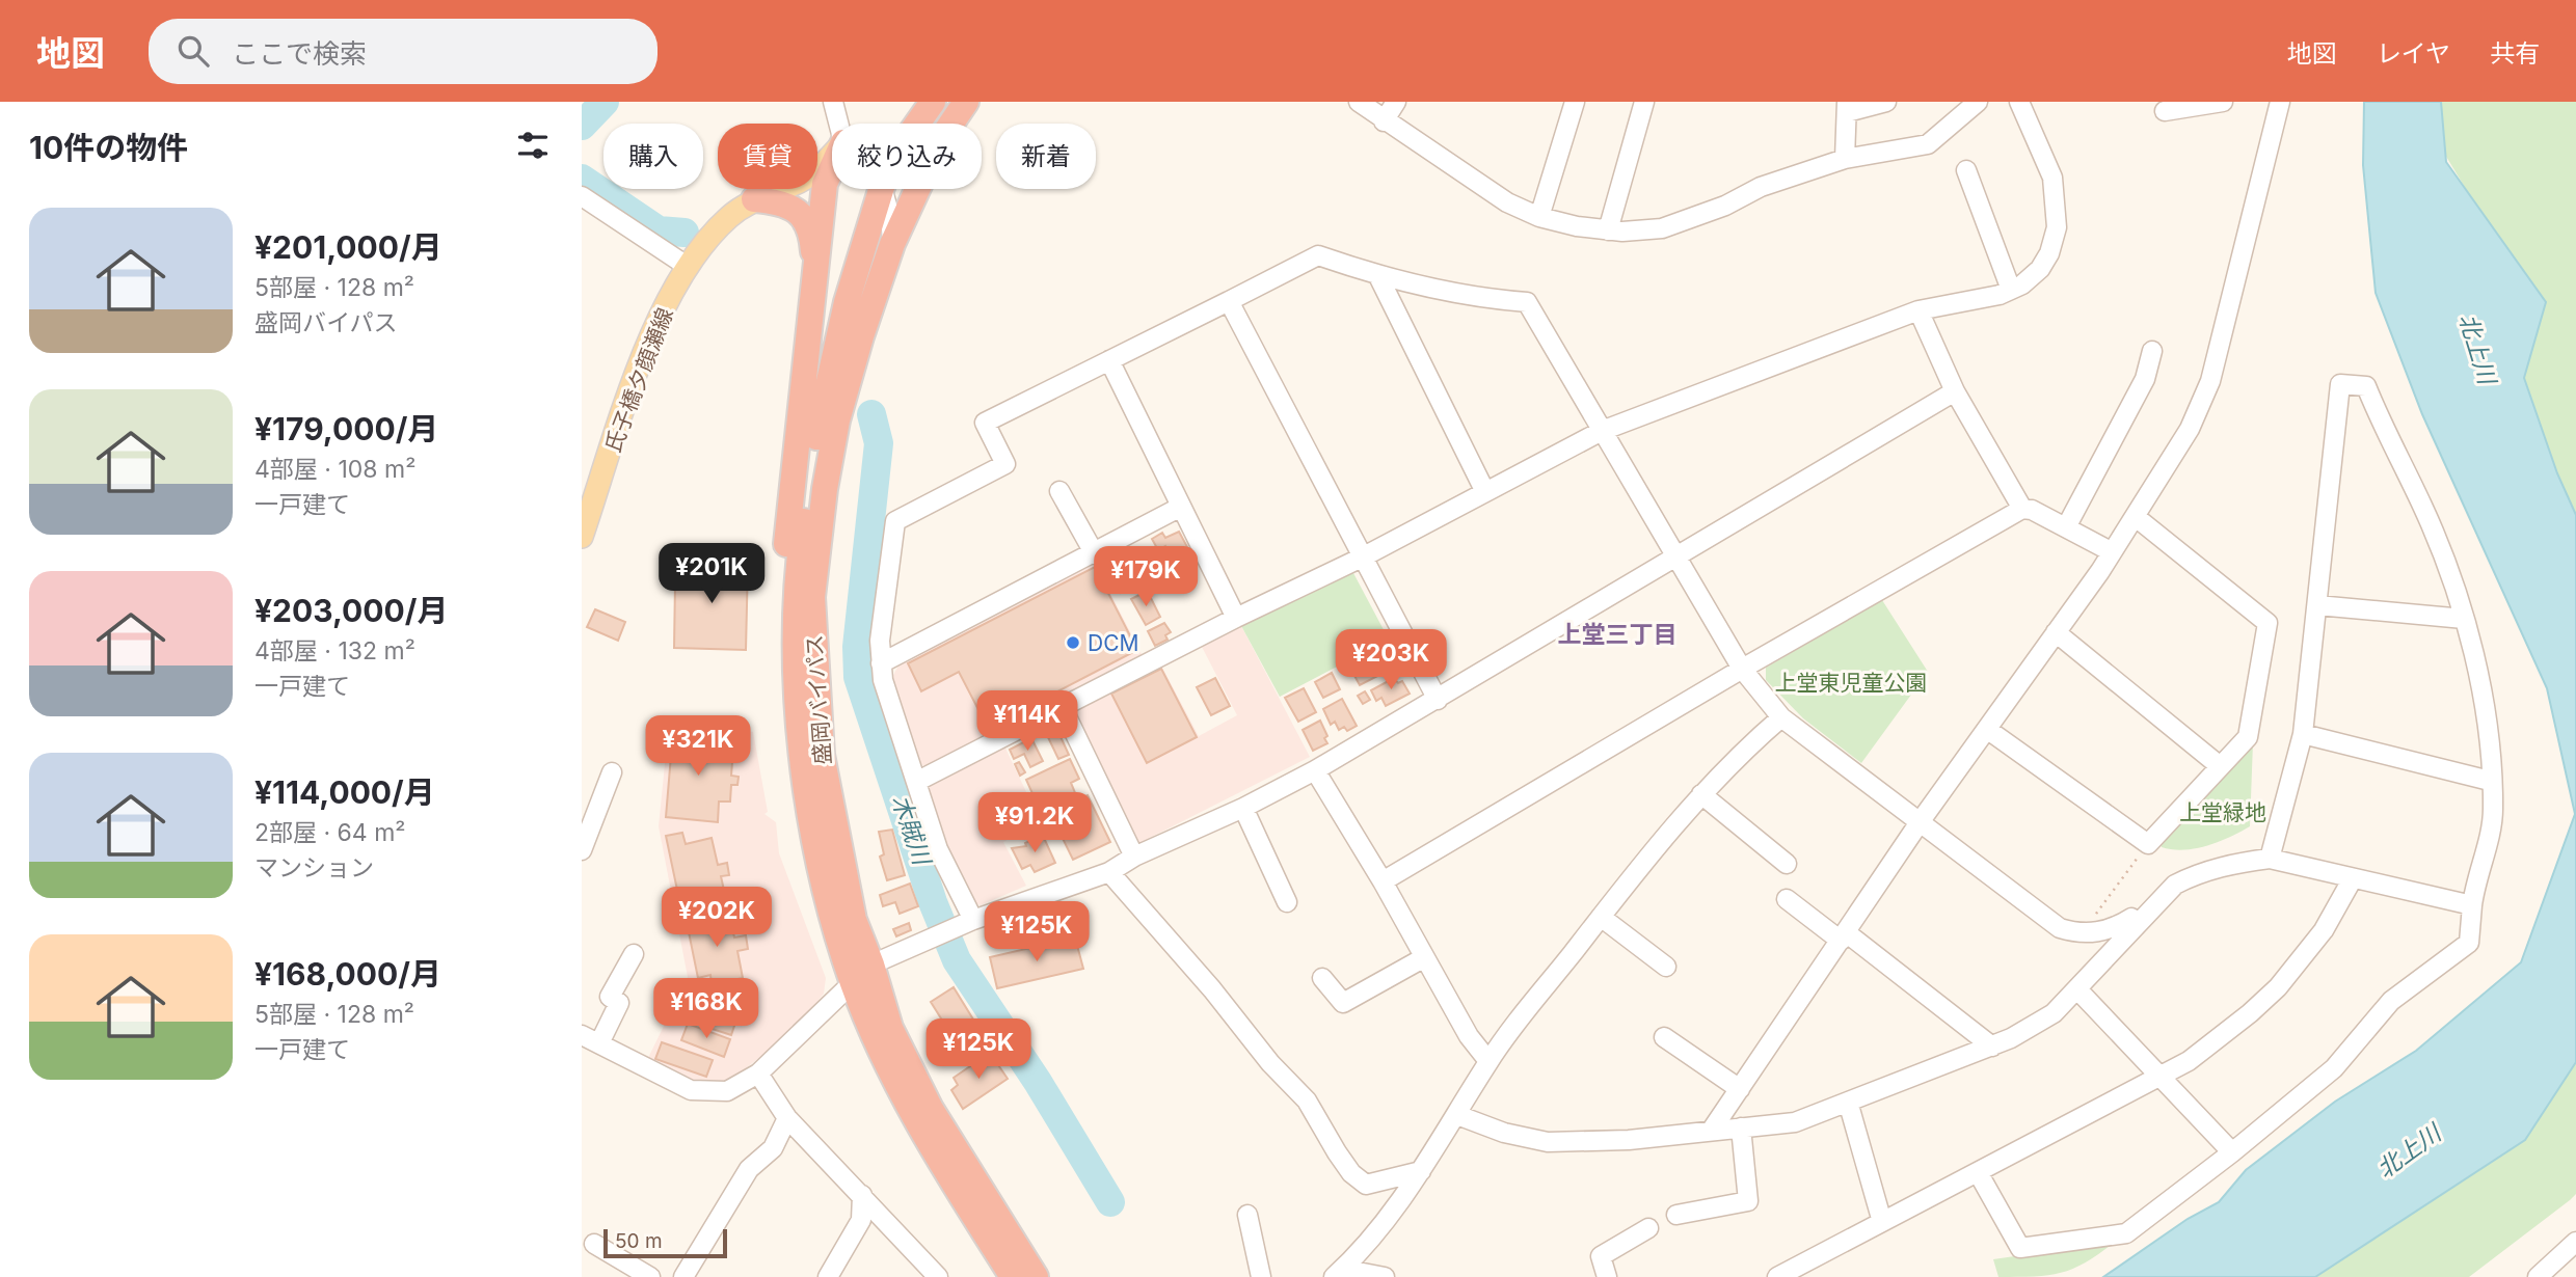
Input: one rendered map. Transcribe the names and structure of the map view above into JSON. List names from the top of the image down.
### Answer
{
  "streets": {
    "highway": ["盛岡バイパス"],
    "main road": ["氏子橋夕顔瀬線"]
  },
  "districts": ["上堂三丁目"],
  "water": ["北上川", "木賊川"],
  "parks": ["上堂東児童公園", "上堂緑地"],
  "places": ["DCM"],
  "scale_bar": "50 m",
  "page": {
    "header": "地図",
    "search": "ここで検索",
    "nav": ["地図", "レイヤ", "共有"],
    "heading": "10件の物件",
    "chip": [
      "購入",
      "賃貸",
      "絞り込み",
      "新着"
    ],
    "list": [
      {
        "name": "¥201,000/月",
        "note": "5部屋 · 128 m² · 盛岡バイパス"
      },
      {
        "name": "¥179,000/月",
        "note": "4部屋 · 108 m² · 一戸建て"
      },
      {
        "name": "¥203,000/月",
        "note": "4部屋 · 132 m² · 一戸建て"
      },
      {
        "name": "¥114,000/月",
        "note": "2部屋 · 64 m² · マンション"
      },
      {
        "name": "¥168,000/月",
        "note": "5部屋 · 128 m² · 一戸建て"
      }
    ],
    "price": [
      "¥201K",
      "¥179K",
      "¥203K",
      "¥114K",
      "¥321K",
      "¥91.2K",
      "¥202K",
      "¥125K",
      "¥168K",
      "¥125K"
    ],
    "scale": "50 m"
  }
}
